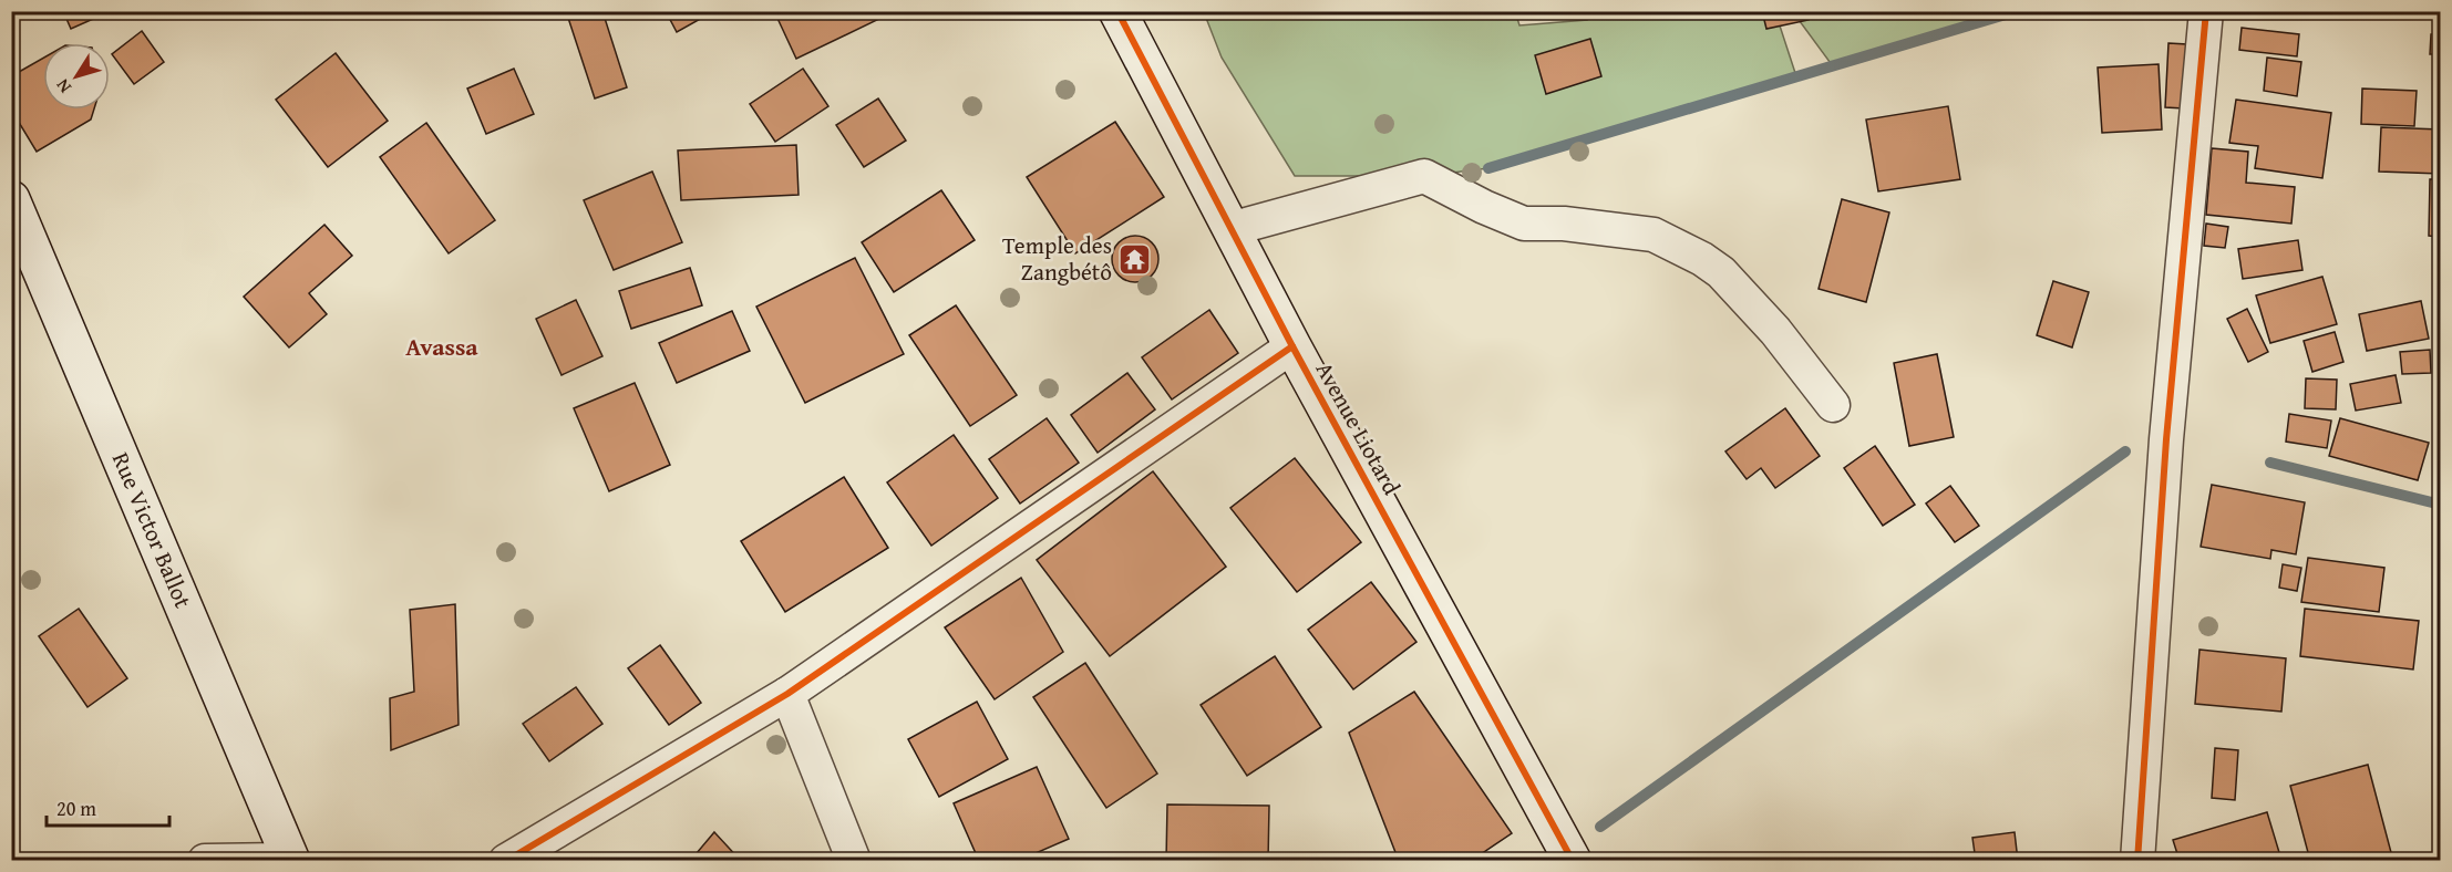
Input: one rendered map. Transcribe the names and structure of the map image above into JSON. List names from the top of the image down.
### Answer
{
  "streets": {
    "street": ["Avenue Liotard", "Rue Victor Ballot"]
  },
  "districts": ["Avassa"],
  "places": {
    "temple": ["Temple des Zangbétô"]
  },
  "scale_bar": "20 m",
  "north": "bottom left"
}
